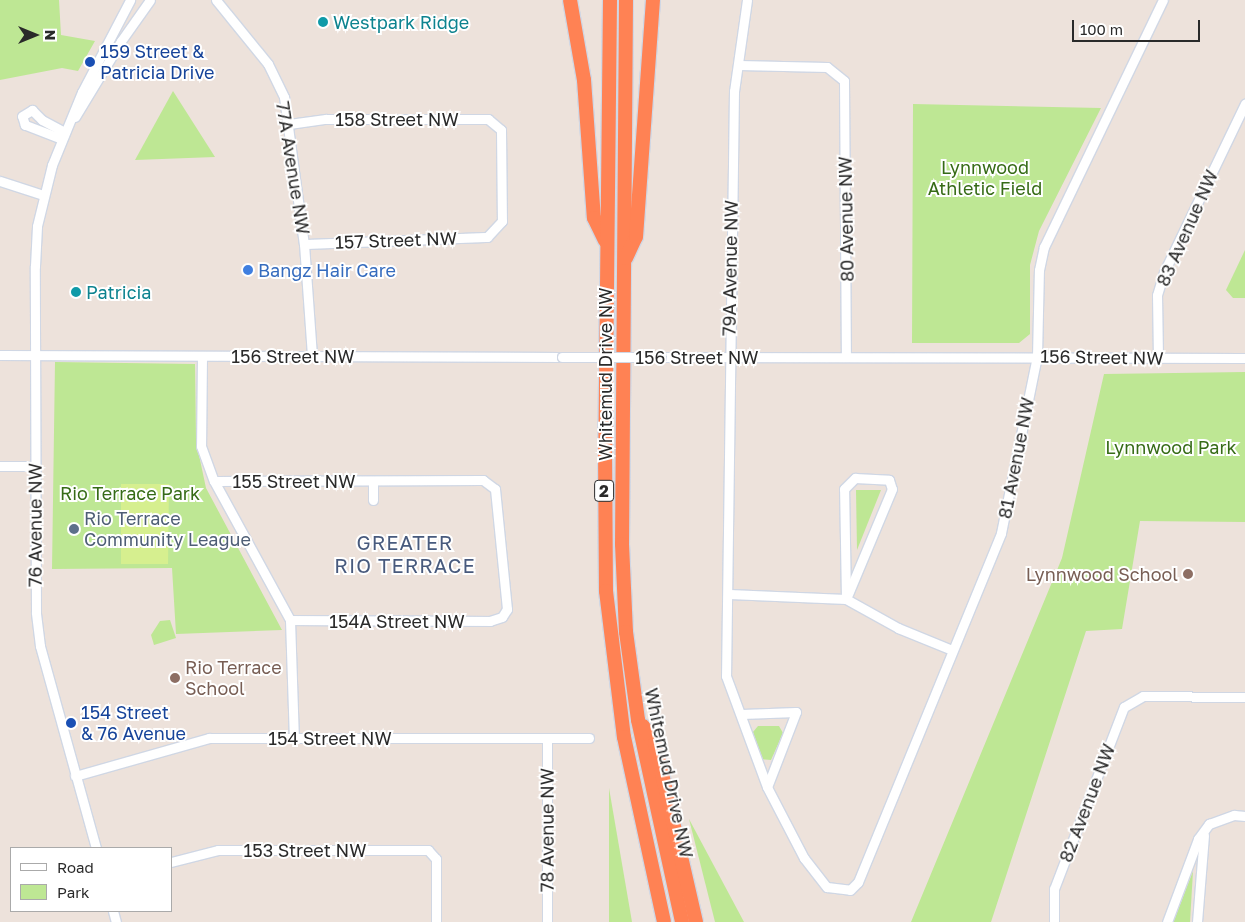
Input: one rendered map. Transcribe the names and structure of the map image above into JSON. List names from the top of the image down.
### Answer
{
  "streets": {
    "highway": ["Whitemud Drive NW", "2"],
    "street": [
      "158 Street NW",
      "77A Avenue NW",
      "80 Avenue NW",
      "83 Avenue NW",
      "157 Street NW",
      "79A Avenue NW",
      "156 Street NW",
      "81 Avenue NW",
      "155 Street NW",
      "76 Avenue NW",
      "154A Street NW",
      "154 Street NW",
      "82 Avenue NW",
      "78 Avenue NW",
      "153 Street NW"
    ]
  },
  "crossings": [
    ["158 Street NW", "77A Avenue NW"],
    ["158 Street NW", "157 Street NW"],
    ["77A Avenue NW", "157 Street NW"],
    ["77A Avenue NW", "156 Street NW"],
    ["80 Avenue NW", "79A Avenue NW"],
    ["80 Avenue NW", "156 Street NW"],
    ["83 Avenue NW", "156 Street NW"],
    ["79A Avenue NW", "156 Street NW"],
    ["79A Avenue NW", "81 Avenue NW"],
    ["156 Street NW", "81 Avenue NW"],
    ["156 Street NW", "76 Avenue NW"],
    ["155 Street NW", "154A Street NW"],
    ["76 Avenue NW", "154 Street NW"],
    ["154 Street NW", "78 Avenue NW"]
  ],
  "districts": ["GREATER RIO TERRACE"],
  "parks": ["Lynnwood Athletic Field", "Lynnwood Park", "Rio Terrace Park"],
  "places": [
    "Westpark Ridge",
    "159 Street & Patricia Drive",
    "Bangz Hair Care",
    "Patricia",
    "Rio Terrace Community League",
    "Lynnwood School",
    "Rio Terrace School",
    "154 Street & 76 Avenue"
  ],
  "legend": ["Road", "Park"],
  "scale_bar": "100 m",
  "north": "right"
}
